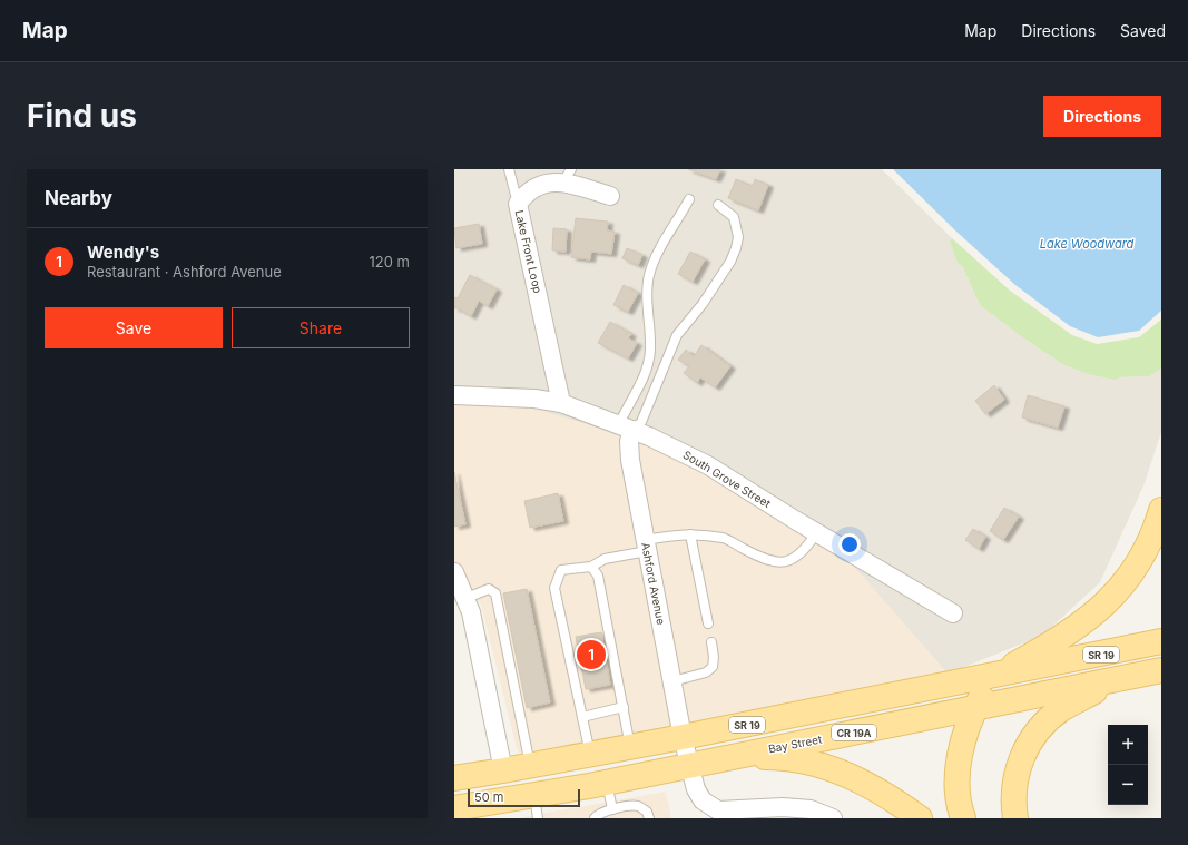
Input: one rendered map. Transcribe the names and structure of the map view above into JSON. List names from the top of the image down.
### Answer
{
  "streets": {
    "main road": ["SR 19", "CR 19A", "Bay Street"],
    "street": ["Lake Front Loop", "South Grove Street", "Ashford Avenue"]
  },
  "crossings": [
    ["Lake Front Loop", "South Grove Street"],
    ["South Grove Street", "Ashford Avenue"],
    ["Ashford Avenue", "SR 19"],
    ["Ashford Avenue", "Bay Street"]
  ],
  "water": ["Lake Woodward"],
  "scale_bar": "50 m",
  "page": {
    "header": "Map",
    "nav": ["Map", "Directions", "Saved"],
    "buttons": [
      "Directions",
      ["Save", "Share"]
    ],
    "title": "Find us",
    "heading": "Nearby",
    "list": [
      {
        "mark": "1",
        "name": "Wendy's",
        "note": "Restaurant · Ashford Avenue",
        "value": "120 m"
      }
    ],
    "pins": "1",
    "map_buttons": ["+", "−"],
    "scale": "50 m"
  }
}
